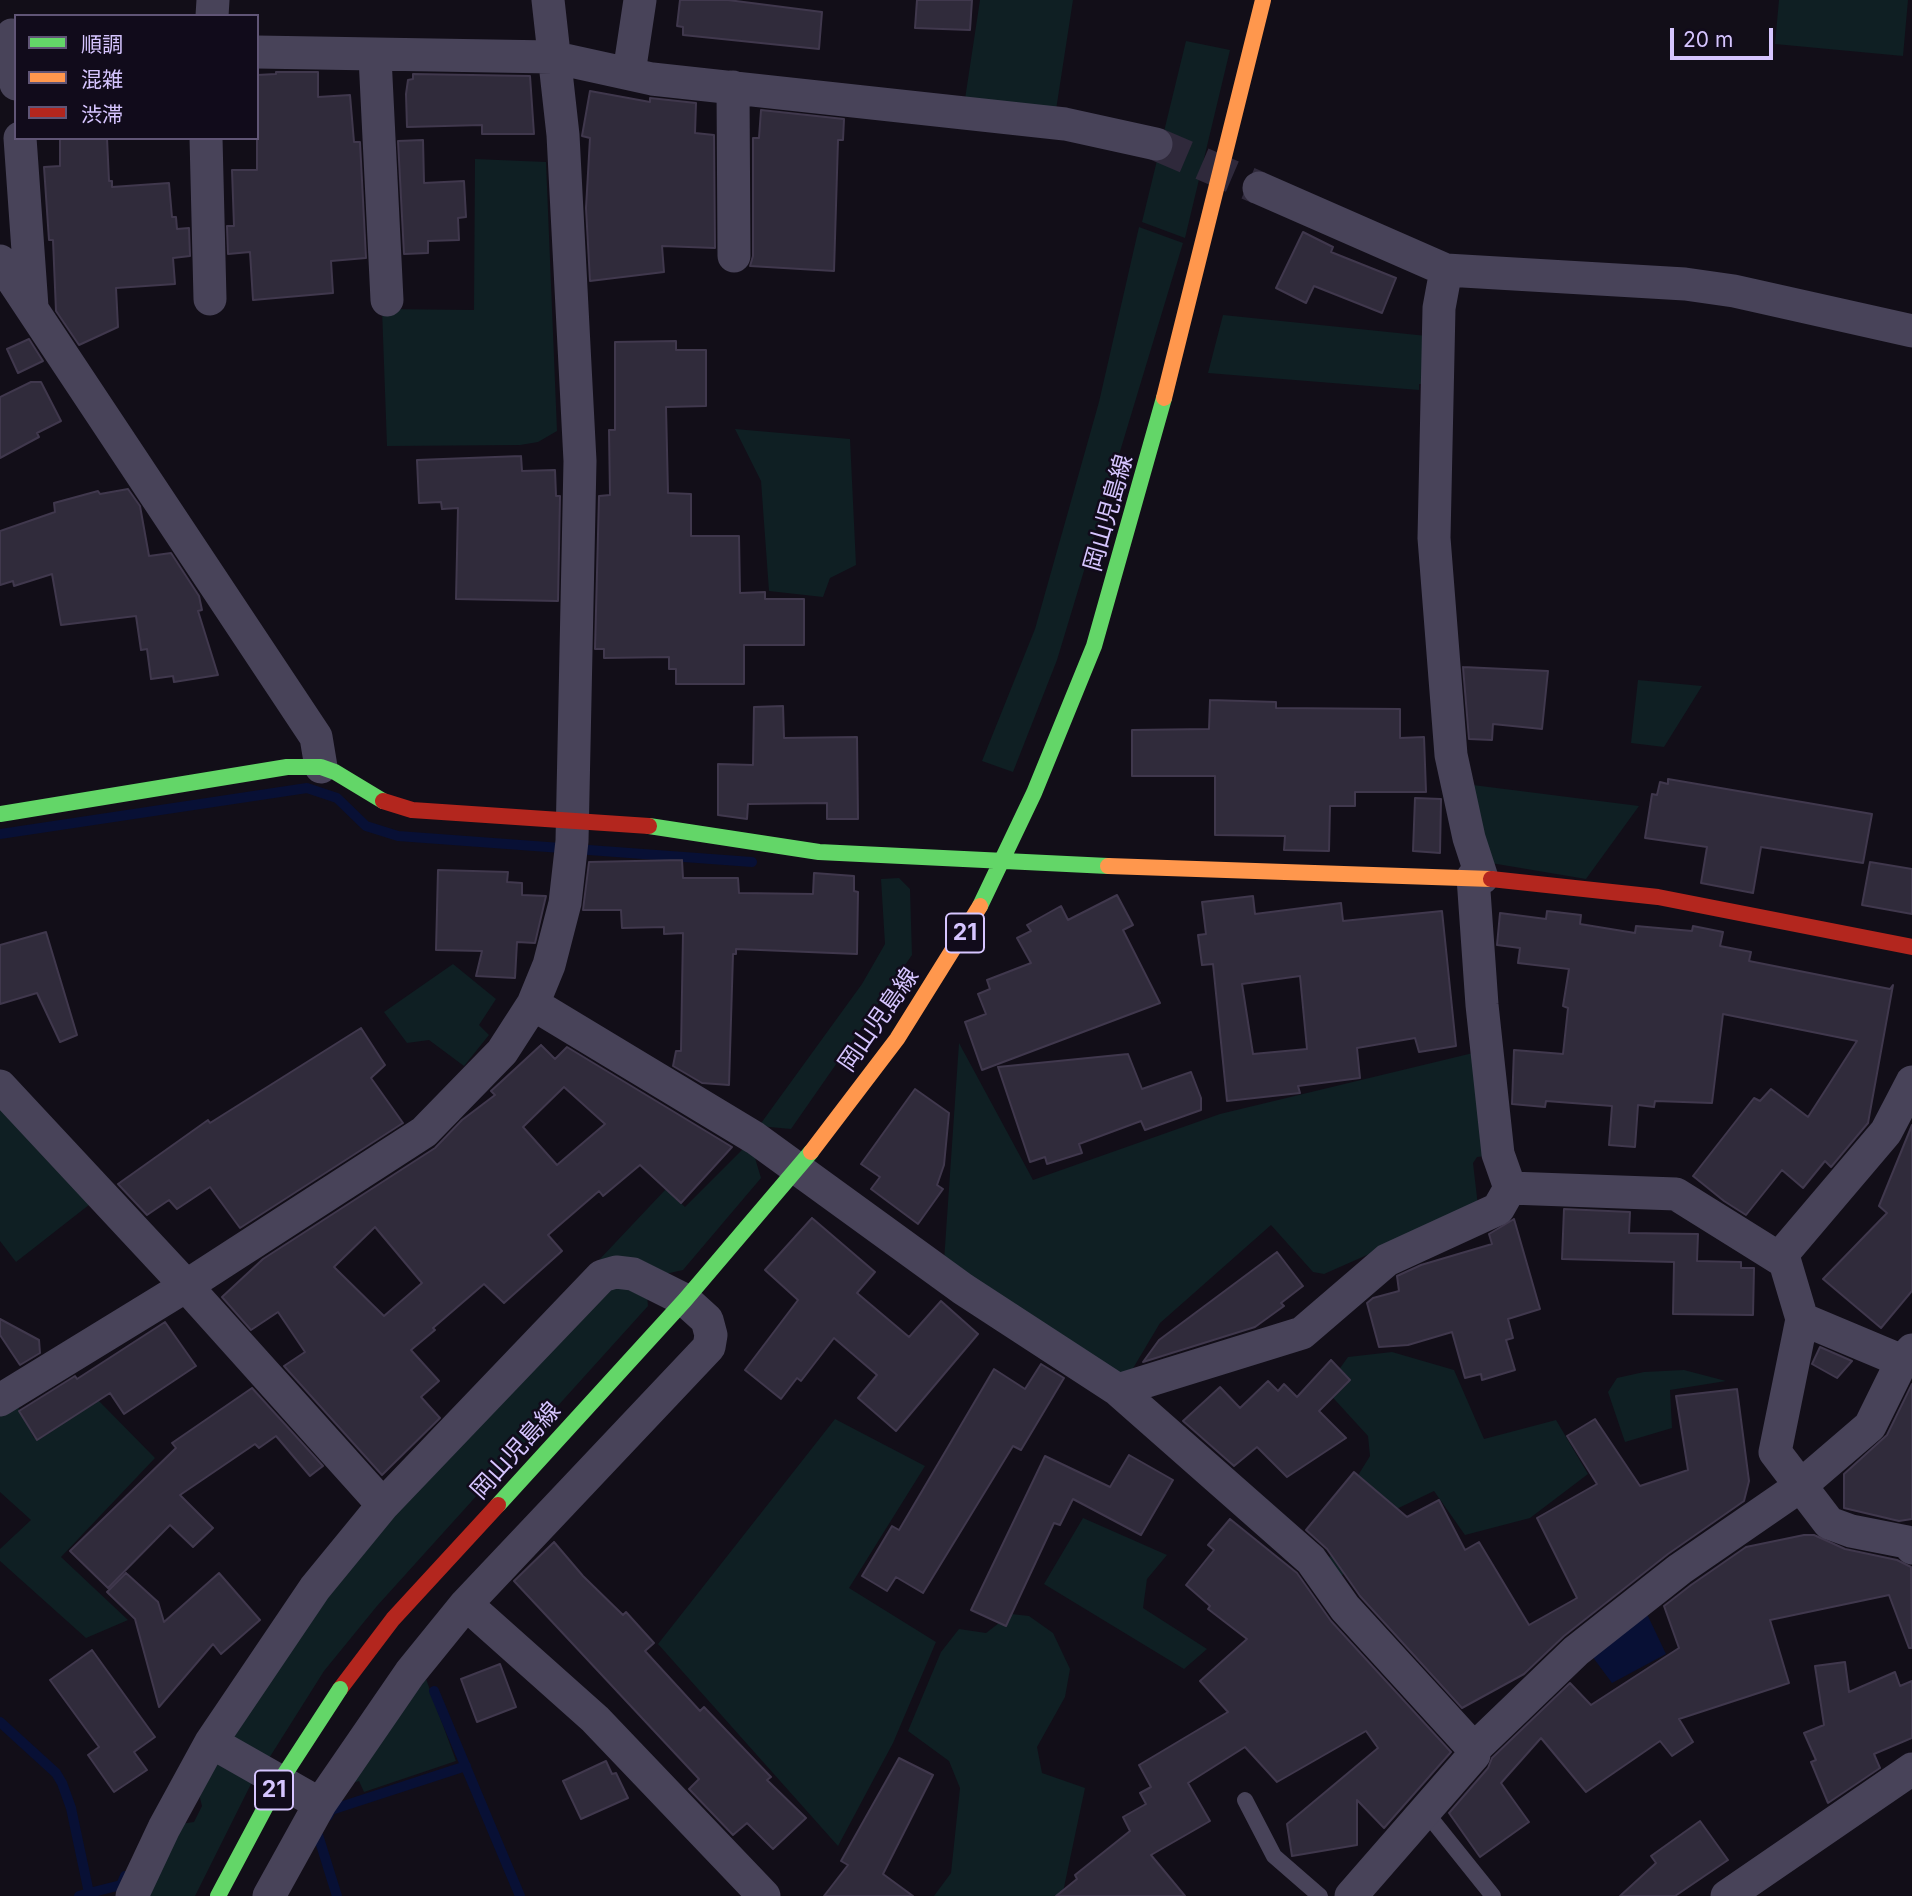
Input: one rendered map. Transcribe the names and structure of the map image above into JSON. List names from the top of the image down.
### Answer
{
  "streets": {
    "main road": ["岡山児島線", "21"]
  },
  "legend": ["順調", "混雑", "渋滞"],
  "scale_bar": "20 m"
}
